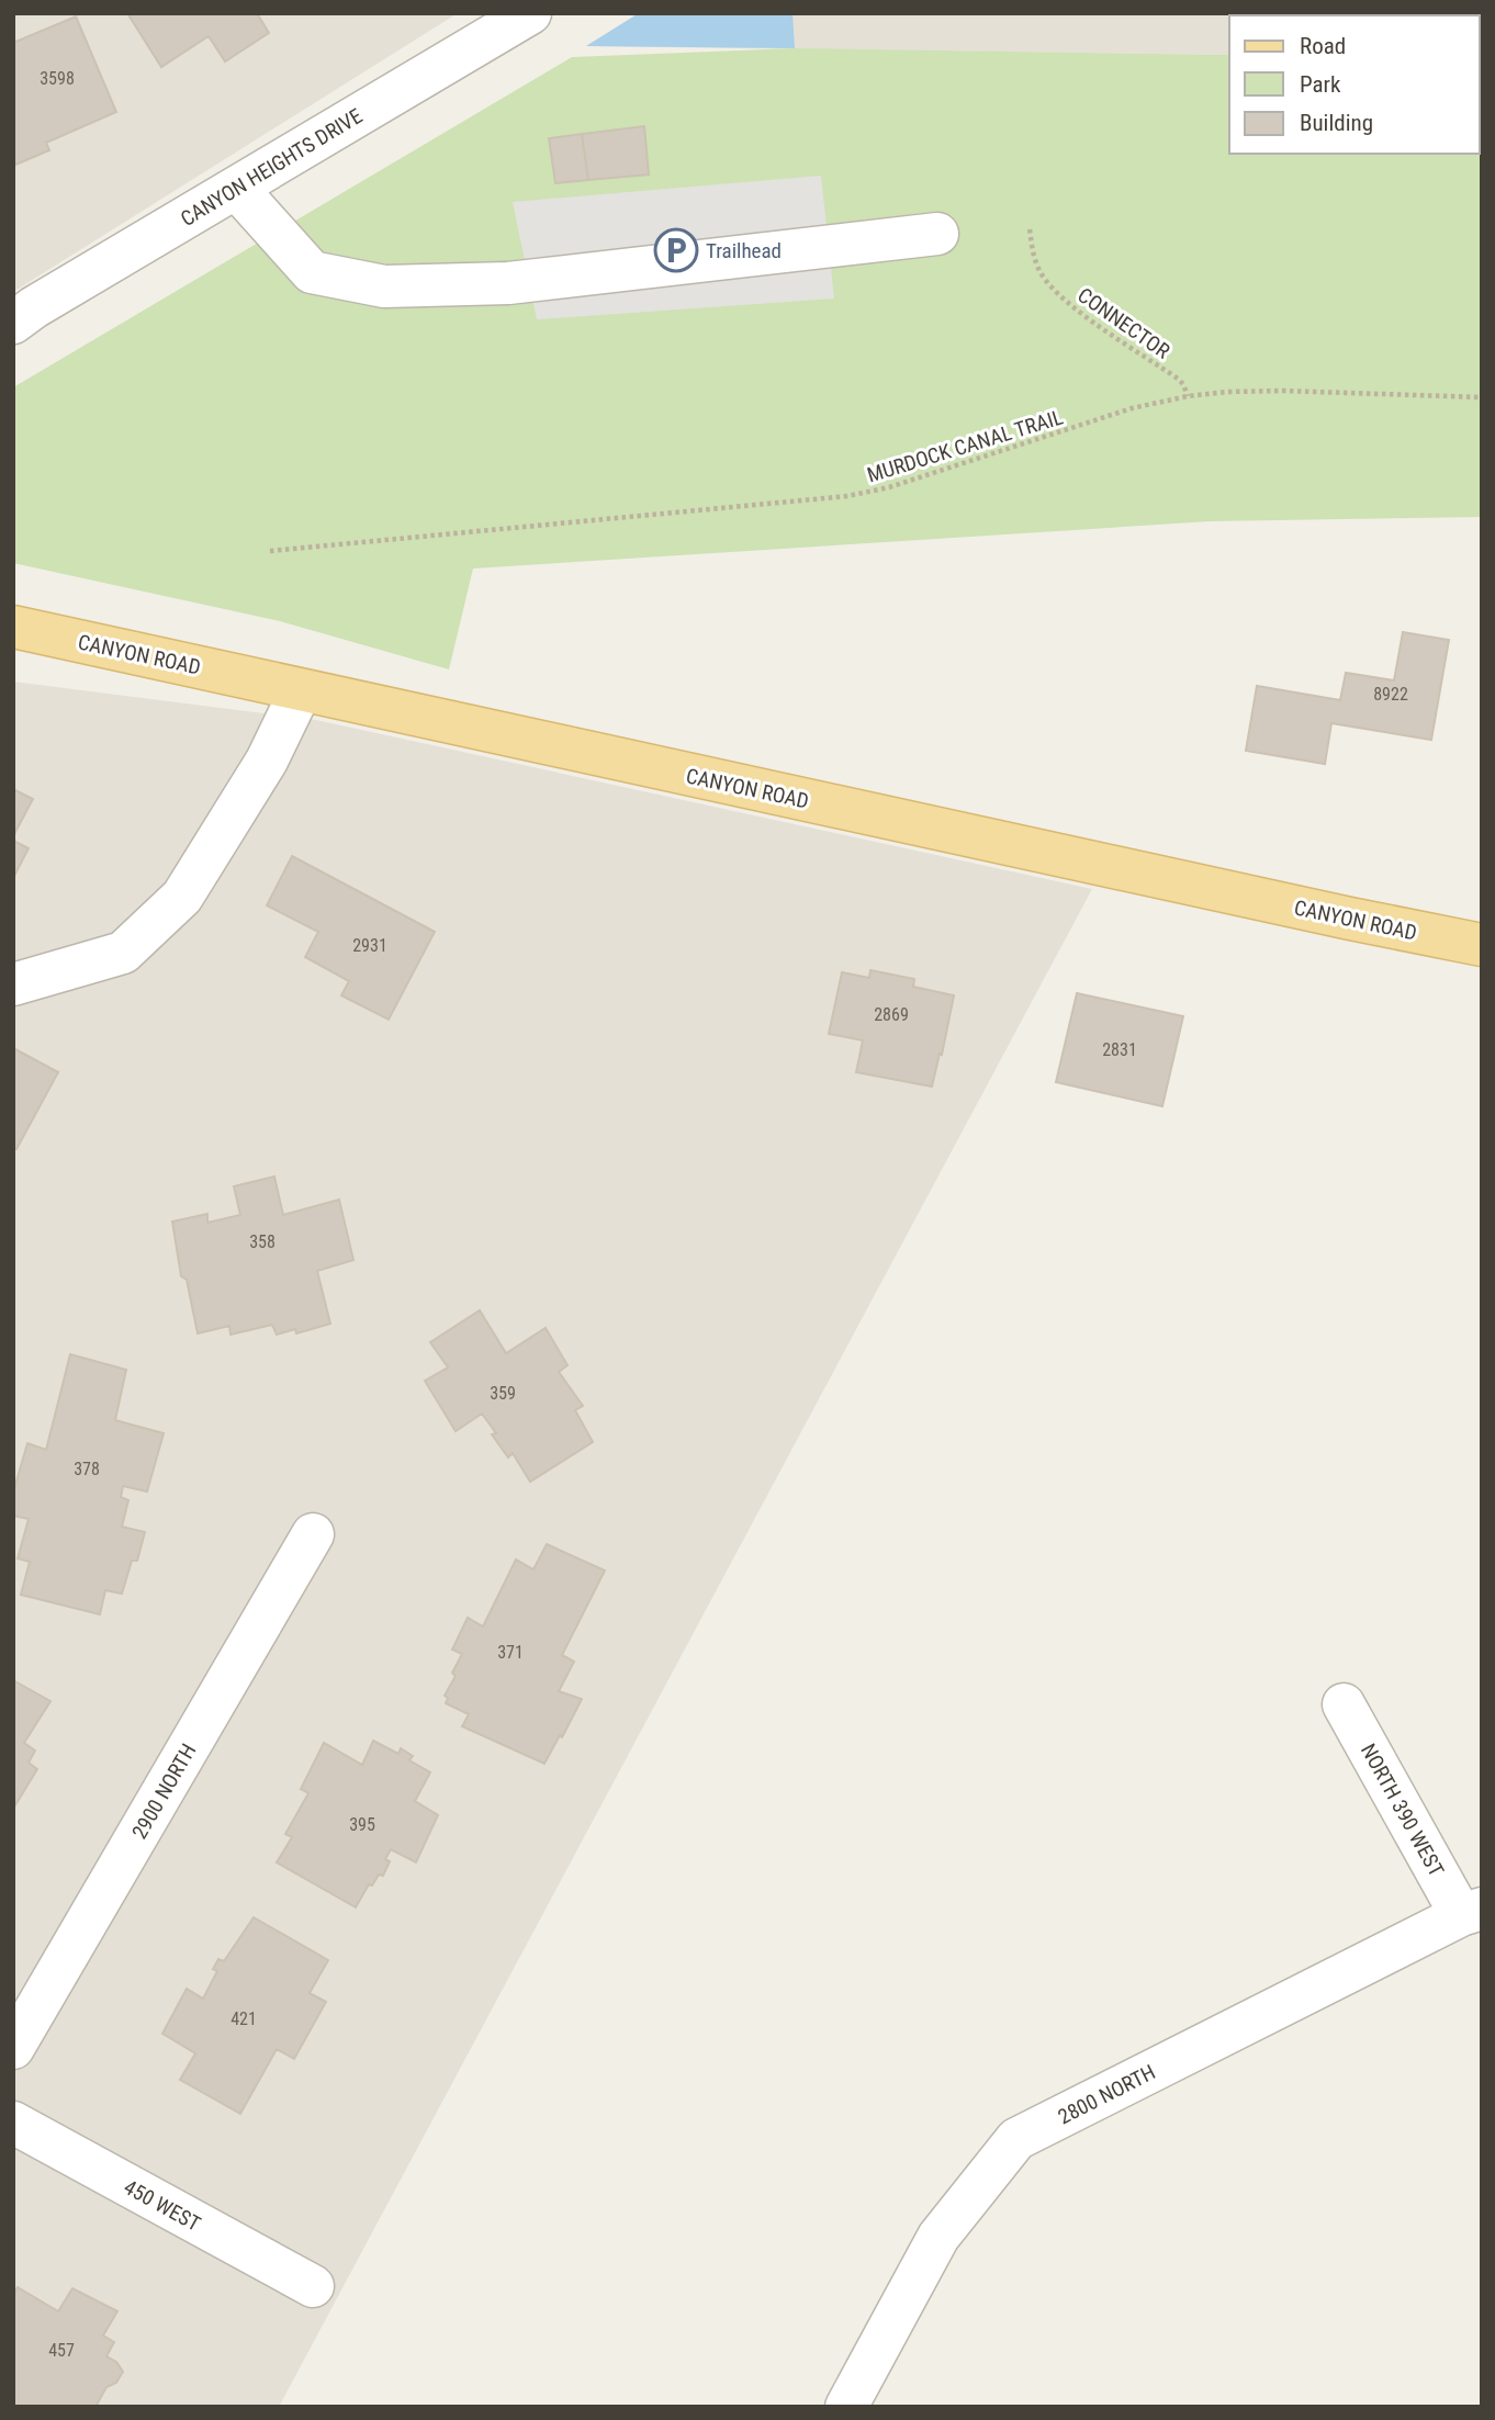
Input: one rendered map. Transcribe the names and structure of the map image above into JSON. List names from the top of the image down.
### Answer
{
  "streets": {
    "main road": ["CANYON ROAD"],
    "street": [
      "CANYON HEIGHTS DRIVE",
      "2900 NORTH",
      "NORTH 390 WEST",
      "2800 NORTH",
      "450 WEST"
    ],
    "path": ["CONNECTOR", "MURDOCK CANAL TRAIL"]
  },
  "crossings": [
    ["CONNECTOR", "MURDOCK CANAL TRAIL"],
    ["NORTH 390 WEST", "2800 NORTH"]
  ],
  "places": {
    "parking": ["Trailhead"]
  },
  "house_numbers": [
    "3598",
    "8922",
    "2931",
    "2869",
    "2831",
    "358",
    "359",
    "378",
    "371",
    "395",
    "421",
    "457"
  ],
  "legend": ["Road", "Park", "Building"]
}
